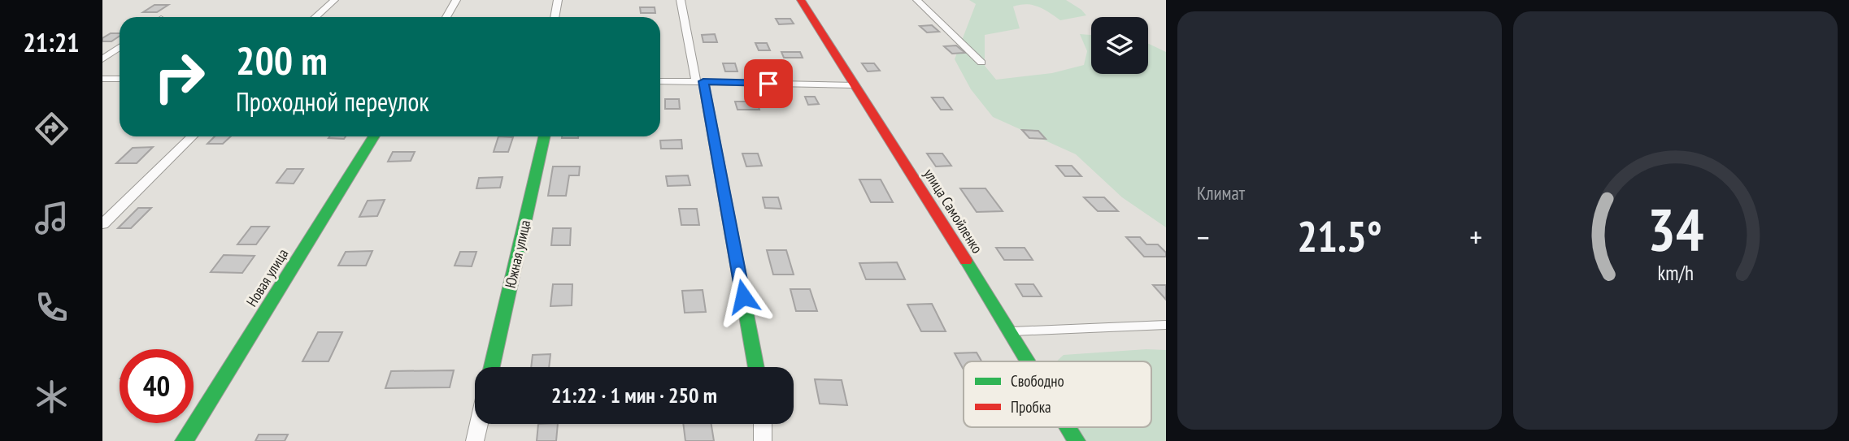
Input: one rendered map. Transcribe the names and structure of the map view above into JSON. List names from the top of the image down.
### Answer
{
  "streets": {
    "street": ["улица Самойленко", "Южная улица", "Новая улица"]
  },
  "legend": ["Свободно", "Пробка"],
  "page": {
    "tabs": "21:21",
    "tile": "Климат",
    "turn": ["200 m", "Проходной переулок"],
    "heat": ["−", "21.5°", "+"],
    "limit": "40",
    "trip": "21:22 · 1 мин · 250 m",
    "gauge": ["34", "km/h"]
  }
}
